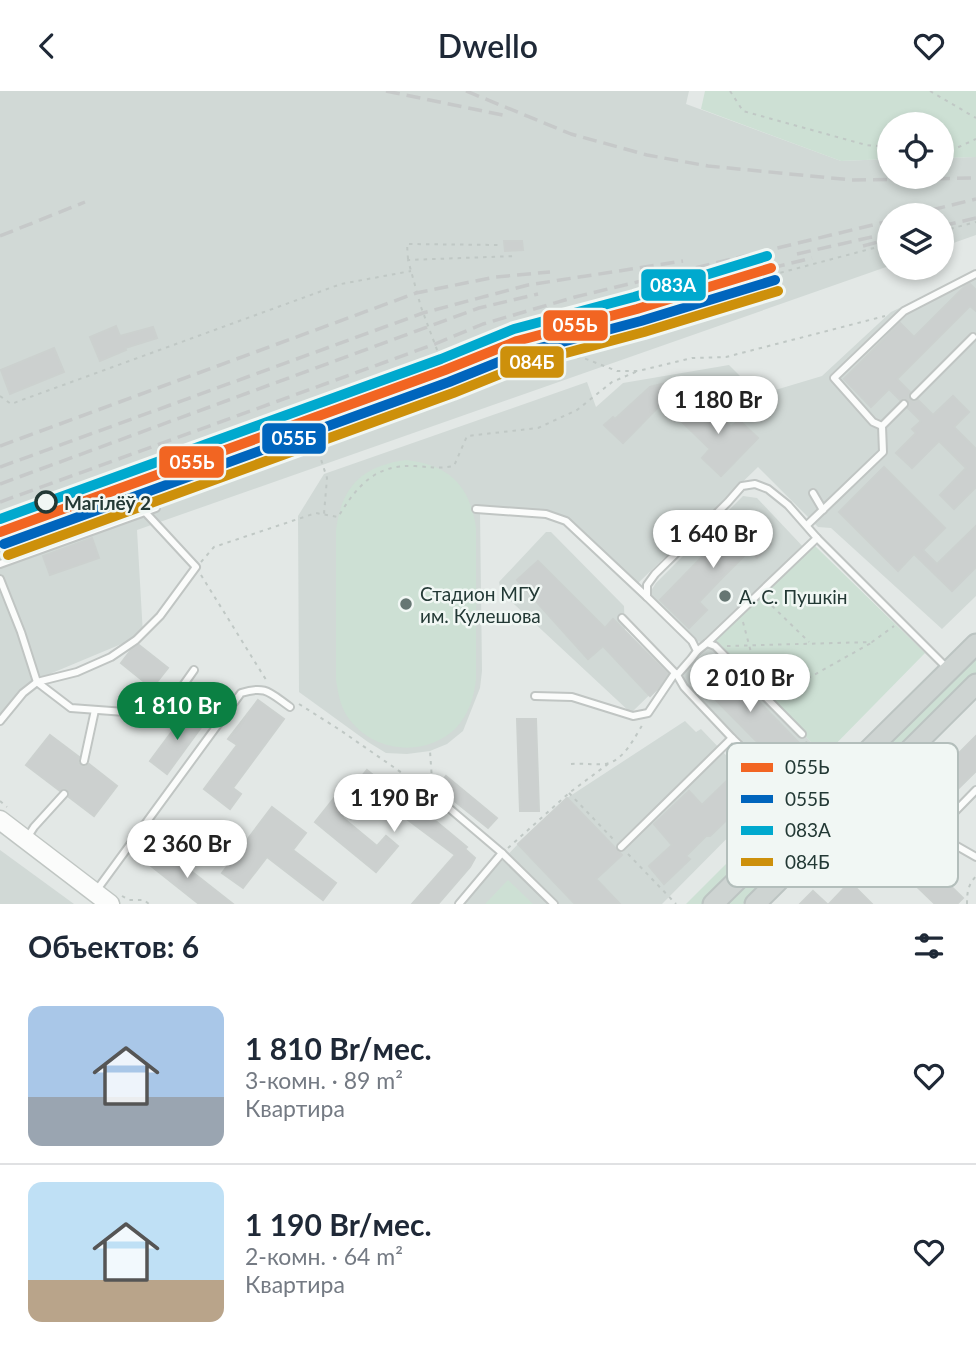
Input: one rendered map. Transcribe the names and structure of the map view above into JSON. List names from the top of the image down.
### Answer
{
  "places": ["Магілёў 2", "А. С. Пушкін", "Стадион МГУ им. Кулешова"],
  "lines": [
    "transit line 083А",
    "transit line 055Ь",
    "transit line 055Б",
    "transit line 084Б"
  ],
  "legend": [
    "055Ь",
    "055Б",
    "083А",
    "084Б"
  ],
  "page": {
    "header": "Dwello",
    "price": [
      "1 180 Br",
      "1 640 Br",
      "2 010 Br",
      "1 810 Br",
      "1 190 Br",
      "2 360 Br"
    ],
    "heading": "Объектов: 6",
    "list": [
      {
        "name": "1 810 Br/мес.",
        "note": "3-комн. · 89 m² · Квартира"
      },
      {
        "name": "1 190 Br/мес.",
        "note": "2-комн. · 64 m² · Квартира"
      }
    ]
  }
}
